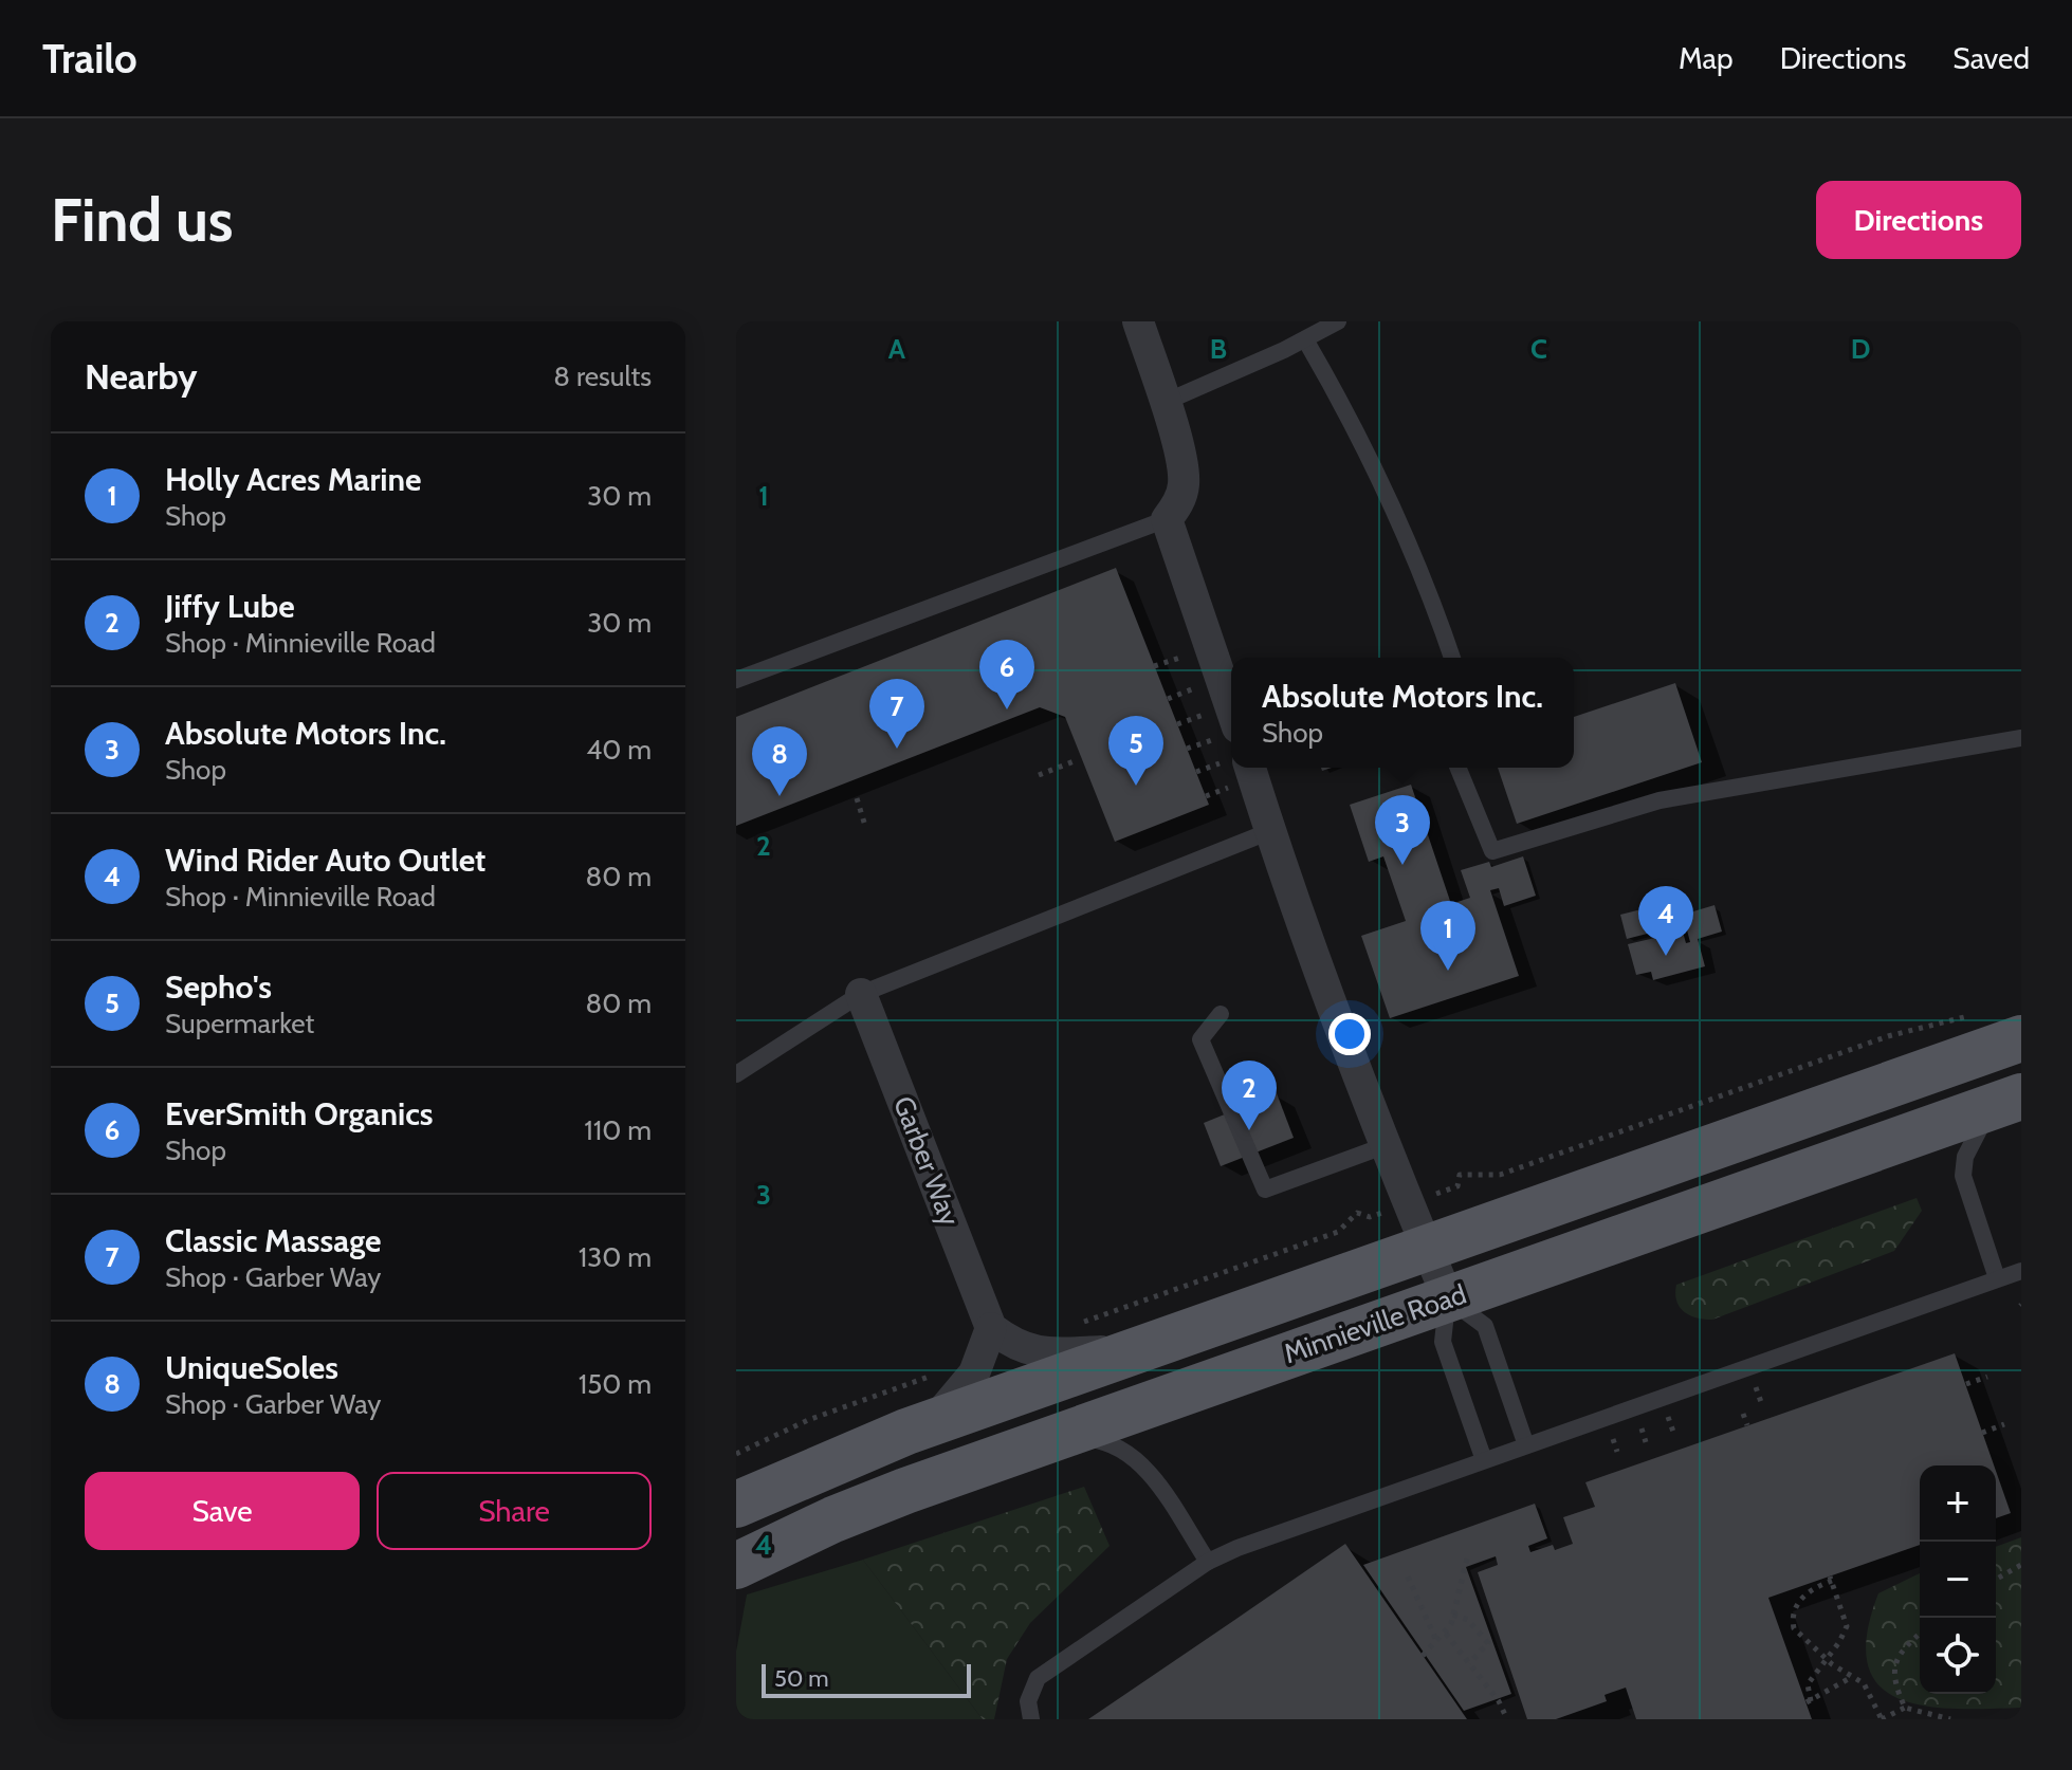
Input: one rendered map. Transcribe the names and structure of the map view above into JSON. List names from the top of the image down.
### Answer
{
  "streets": {
    "main road": ["Minnieville Road"],
    "street": ["Garber Way"]
  },
  "scale_bar": "50 m",
  "page": {
    "header": "Trailo",
    "nav": ["Map", "Directions", "Saved"],
    "buttons": [
      "Directions",
      ["Save", "Share"]
    ],
    "title": "Find us",
    "heading": ["Nearby", "8 results"],
    "list": [
      {
        "mark": "1",
        "name": "Holly Acres Marine",
        "note": "Shop",
        "value": "30 m"
      },
      {
        "mark": "2",
        "name": "Jiffy Lube",
        "note": "Shop · Minnieville Road",
        "value": "30 m"
      },
      {
        "mark": "3",
        "name": "Absolute Motors Inc.",
        "note": "Shop",
        "value": "40 m"
      },
      {
        "mark": "4",
        "name": "Wind Rider Auto Outlet",
        "note": "Shop · Minnieville Road",
        "value": "80 m"
      },
      {
        "mark": "5",
        "name": "Sepho's",
        "note": "Supermarket",
        "value": "80 m"
      },
      {
        "mark": "6",
        "name": "EverSmith Organics",
        "note": "Shop",
        "value": "110 m"
      },
      {
        "mark": "7",
        "name": "Classic Massage",
        "note": "Shop · Garber Way",
        "value": "130 m"
      },
      {
        "mark": "8",
        "name": "UniqueSoles",
        "note": "Shop · Garber Way",
        "value": "150 m"
      }
    ],
    "pins": [
      "6",
      "7",
      "5",
      "8",
      "3",
      "4",
      "1",
      "2"
    ],
    "popup": ["Absolute Motors Inc.", "Shop"],
    "map_buttons": ["+", "−"],
    "scale": "50 m"
  },
  "grid": {
    "columns": [
      "A",
      "B",
      "C",
      "D"
    ],
    "rows": [
      "1",
      "2",
      "3",
      "4"
    ]
  }
}
